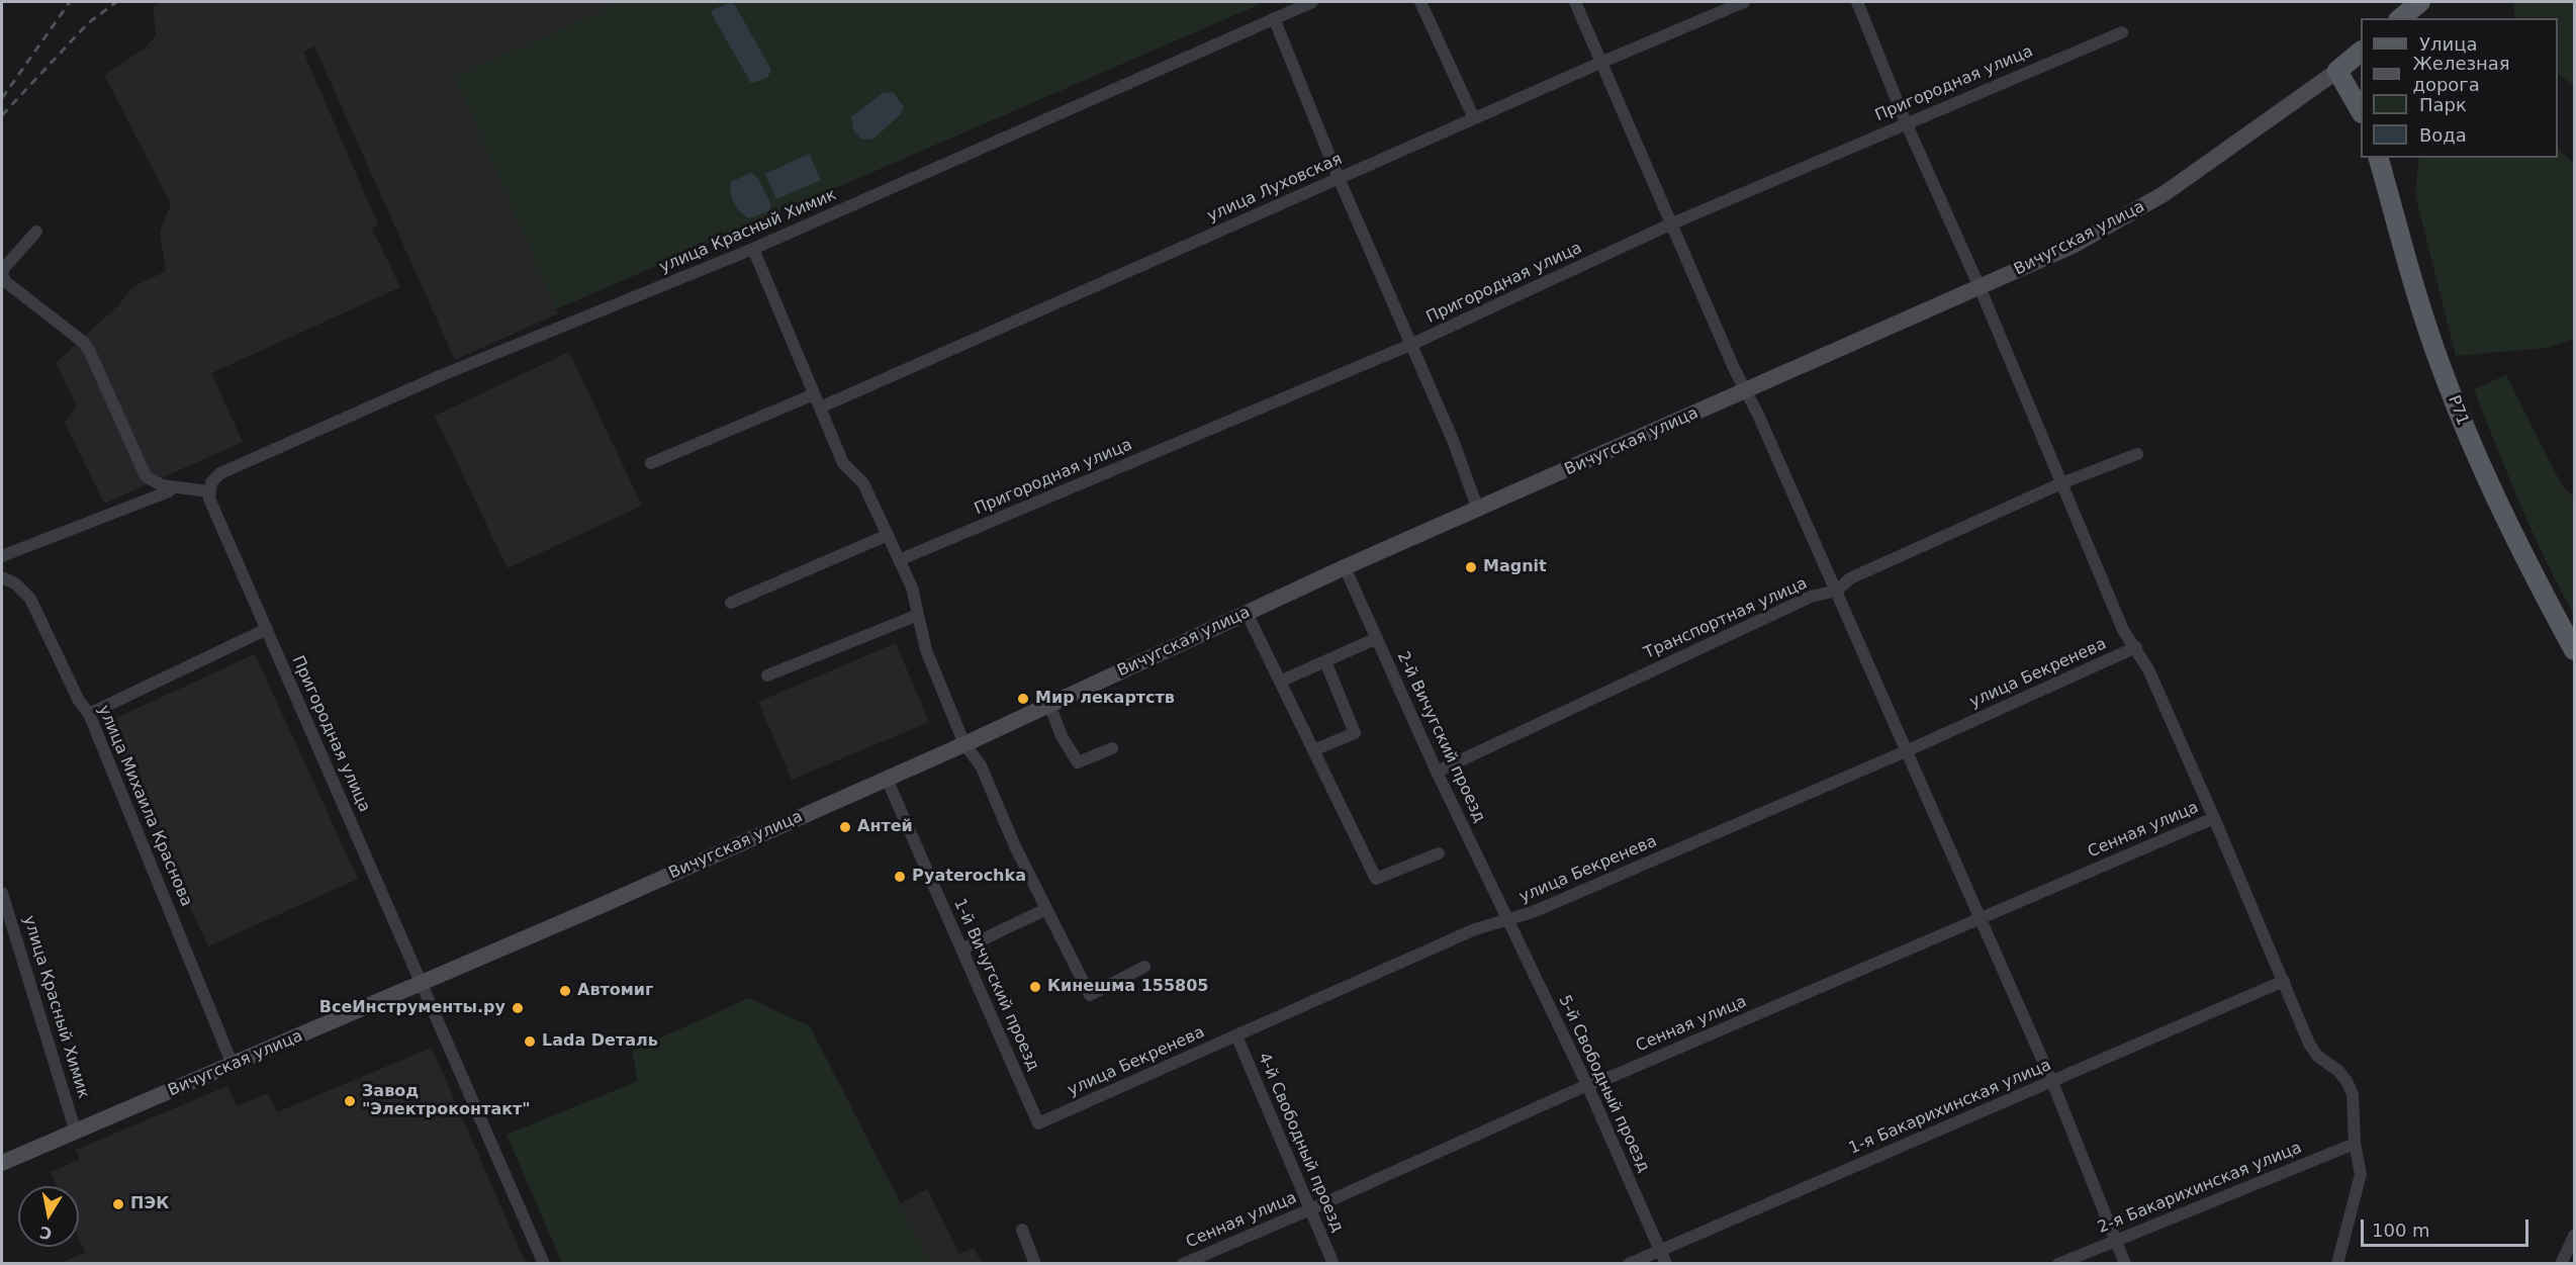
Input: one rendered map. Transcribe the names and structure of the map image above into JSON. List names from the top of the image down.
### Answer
{
  "streets": {
    "main road": ["Вичугская улица", "Р71"],
    "street": [
      "Пригородная улица",
      "улица Луховская",
      "улица Красный Химик",
      "Транспортная улица",
      "улица Бекренева",
      "2-й Вичугский проезд",
      "улица Михаила Краснова",
      "Сенная улица",
      "1-й Вичугский проезд",
      "5-й Свободный проезд",
      "1-я Бакарихинская улица",
      "4-й Свободный проезд",
      "2-я Бакарихинская улица"
    ]
  },
  "crossings": [
    ["Пригородная улица", "улица Красный Химик"],
    ["Пригородная улица", "Вичугская улица"],
    ["улица Красный Химик", "Вичугская улица"],
    ["Вичугская улица", "2-й Вичугский проезд"],
    ["Вичугская улица", "улица Михаила Краснова"],
    ["Вичугская улица", "1-й Вичугский проезд"],
    ["Транспортная улица", "2-й Вичугский проезд"],
    ["улица Бекренева", "2-й Вичугский проезд"],
    ["улица Бекренева", "1-й Вичугский проезд"],
    ["улица Бекренева", "5-й Свободный проезд"],
    ["улица Бекренева", "4-й Свободный проезд"],
    ["2-й Вичугский проезд", "5-й Свободный проезд"],
    ["Сенная улица", "5-й Свободный проезд"],
    ["Сенная улица", "4-й Свободный проезд"],
    ["5-й Свободный проезд", "1-я Бакарихинская улица"]
  ],
  "places": [
    "Magnit",
    "Мир лекартств",
    "Антей",
    "Pyaterochka",
    "Кинешма 155805",
    "Автомиг",
    "ВсеИнструменты.ру",
    "Lada Dеталь",
    "Завод \"Электроконтакт\"",
    "ПЭК"
  ],
  "legend": [
    "Улица",
    "Железная дорога",
    "Парк",
    "Вода"
  ],
  "scale_bar": "100 m",
  "north": "bottom"
}
